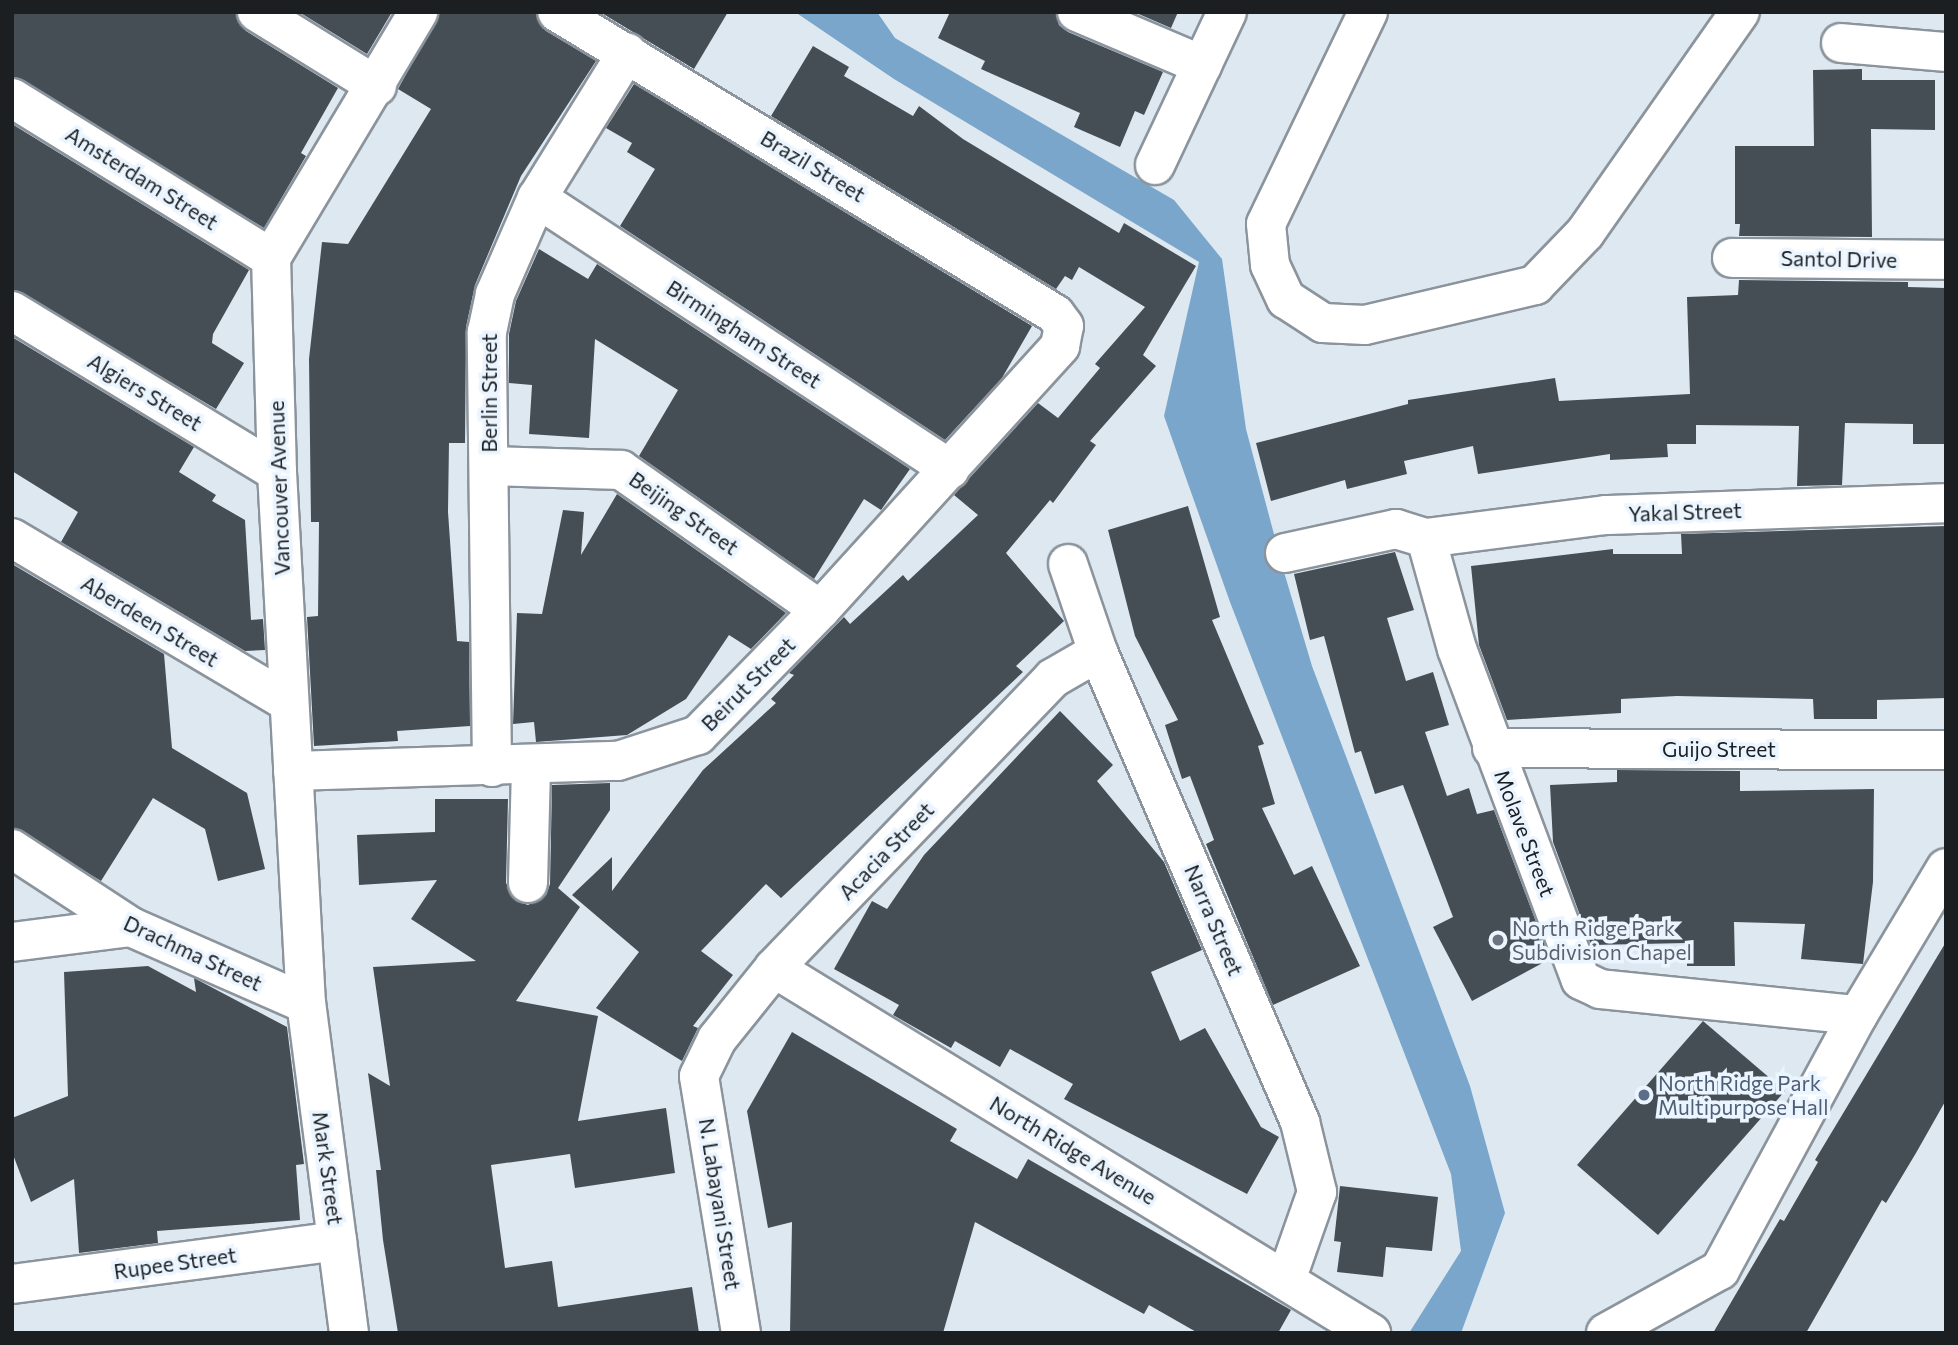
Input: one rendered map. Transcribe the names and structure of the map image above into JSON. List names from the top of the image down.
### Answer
{
  "streets": {
    "street": [
      "Brazil Street",
      "Amsterdam Street",
      "Santol Drive",
      "Birmingham Street",
      "Algiers Street",
      "Berlin Street",
      "Vancouver Avenue",
      "Yakal Street",
      "Beijing Street",
      "Aberdeen Street",
      "Beirut Street",
      "Guijo Street",
      "Molave Street",
      "Acacia Street",
      "Narra Street",
      "Drachma Street",
      "North Ridge Avenue",
      "Mark Street",
      "N. Labayani Street",
      "Rupee Street"
    ]
  },
  "crossings": [
    ["Brazil Street", "Berlin Street"],
    ["Brazil Street", "Beirut Street"],
    ["Amsterdam Street", "Vancouver Avenue"],
    ["Birmingham Street", "Berlin Street"],
    ["Birmingham Street", "Beirut Street"],
    ["Algiers Street", "Vancouver Avenue"],
    ["Berlin Street", "Beijing Street"],
    ["Berlin Street", "Beirut Street"],
    ["Vancouver Avenue", "Aberdeen Street"],
    ["Vancouver Avenue", "Beirut Street"],
    ["Vancouver Avenue", "Drachma Street"],
    ["Vancouver Avenue", "Mark Street"],
    ["Yakal Street", "Molave Street"],
    ["Beijing Street", "Beirut Street"],
    ["Guijo Street", "Molave Street"],
    ["Acacia Street", "Narra Street"],
    ["Acacia Street", "North Ridge Avenue"],
    ["Acacia Street", "N. Labayani Street"],
    ["Narra Street", "North Ridge Avenue"],
    ["Drachma Street", "Mark Street"],
    ["Mark Street", "Rupee Street"]
  ],
  "places": ["North Ridge Park Subdivision Chapel", "North Ridge Park Multipurpose Hall"]
}
